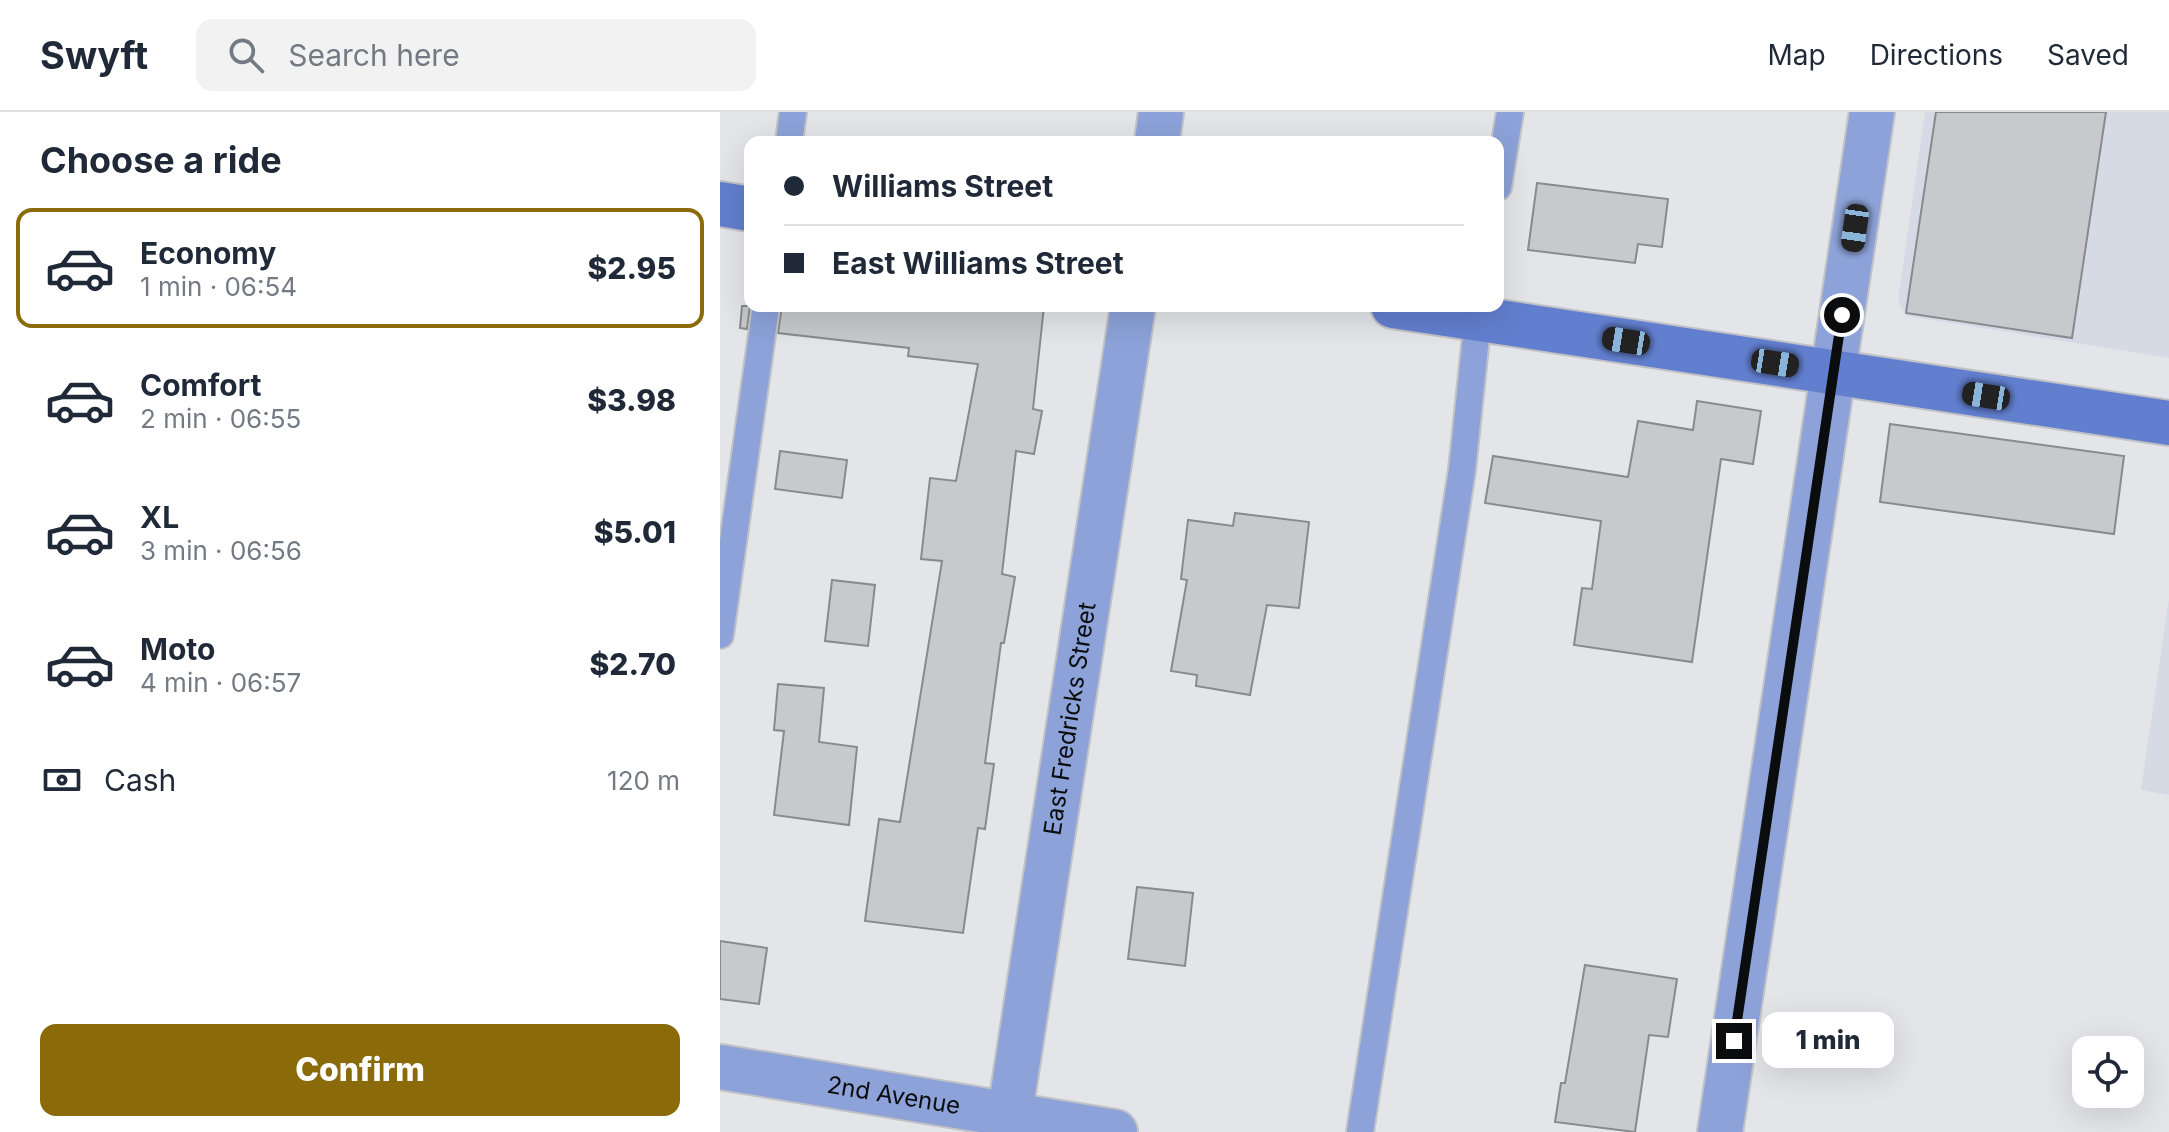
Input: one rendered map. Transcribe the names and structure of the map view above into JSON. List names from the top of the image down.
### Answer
{
  "streets": {
    "street": ["East Fredricks Street", "2nd Avenue"]
  },
  "crossings": [
    ["East Fredricks Street", "2nd Avenue"]
  ],
  "page": {
    "header": "Swyft",
    "search": "Search here",
    "nav": ["Map", "Directions", "Saved"],
    "heading": "Choose a ride",
    "banner": ["Williams Street", "East Williams Street"],
    "list": [
      {
        "name": "Economy",
        "note": "1 min · 06:54",
        "value": "$2.95"
      },
      {
        "name": "Comfort",
        "note": "2 min · 06:55",
        "value": "$3.98"
      },
      {
        "name": "XL",
        "note": "3 min · 06:56",
        "value": "$5.01"
      },
      {
        "name": "Moto",
        "note": "4 min · 06:57",
        "value": "$2.70"
      }
    ],
    "pay": ["Cash", "120 m"],
    "buttons": "Confirm",
    "bubble": "1 min"
  }
}
